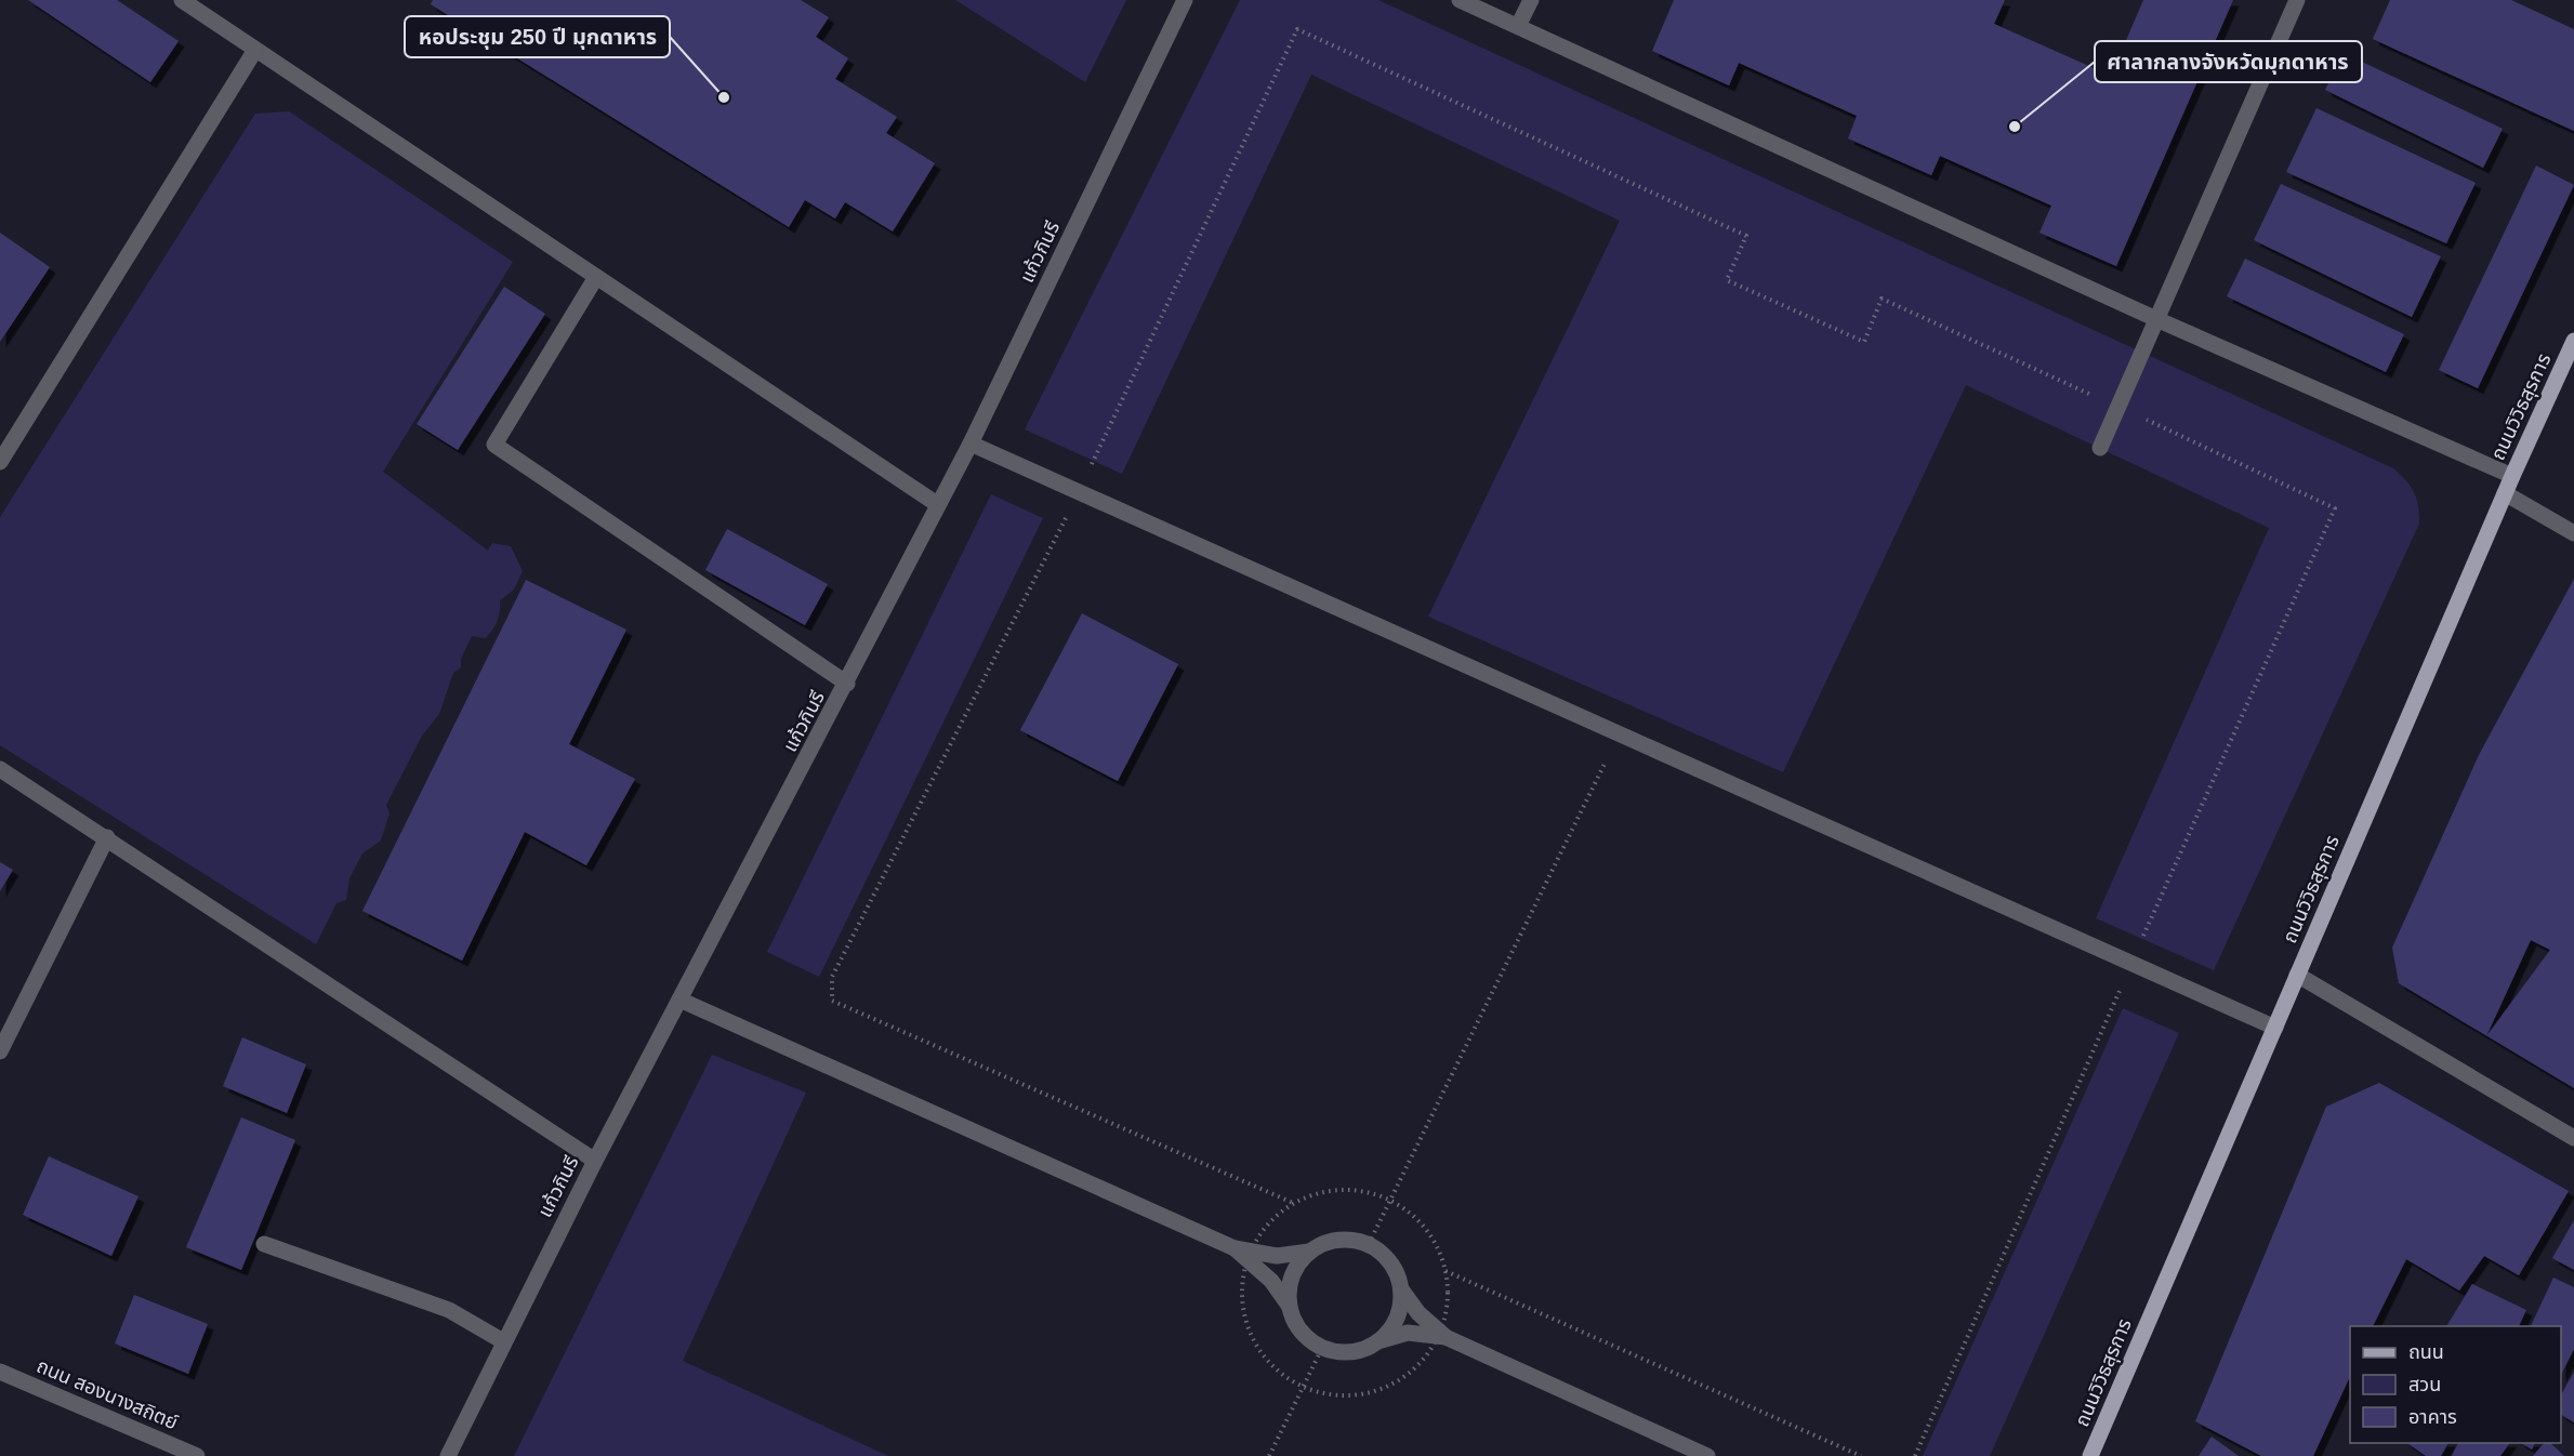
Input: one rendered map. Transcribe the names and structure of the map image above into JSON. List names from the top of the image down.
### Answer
{
  "streets": {
    "main road": ["ถนนวิวิธสุรการ"],
    "street": ["แก้วกินรี", "ถนน สองนางสถิตย์"]
  },
  "places": ["หอประชุม 250 ปี มุกดาหาร", "ศาลากลางจังหวัดมุกดาหาร"],
  "legend": ["ถนน", "สวน", "อาคาร"]
}
